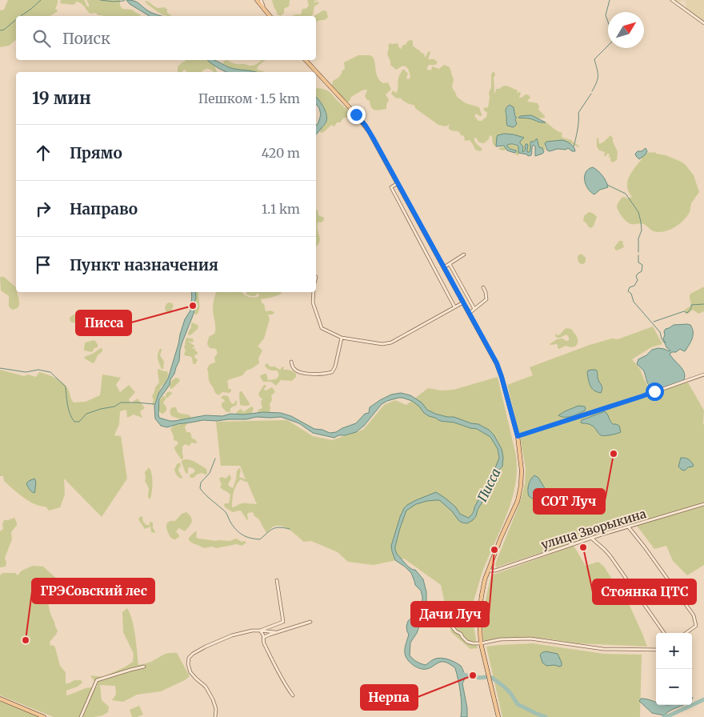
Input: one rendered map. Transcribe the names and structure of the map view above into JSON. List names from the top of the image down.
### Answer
{
  "streets": {
    "street": ["улица Зворыкина"]
  },
  "water": ["Писса"],
  "places": [
    "Писса",
    "СОТ Луч",
    "Стоянка ЦТС",
    "Дачи Луч",
    "ГРЭСовский лес",
    "Нерпа"
  ],
  "north": "top right",
  "page": {
    "search": "Поиск",
    "heading": ["19 мин", "Пешком · 1.5 km"],
    "list": [
      ["Прямо", "420 m"],
      ["Направо", "1.1 km"],
      "Пункт назначения"
    ],
    "map_buttons": ["+", "−"]
  }
}
